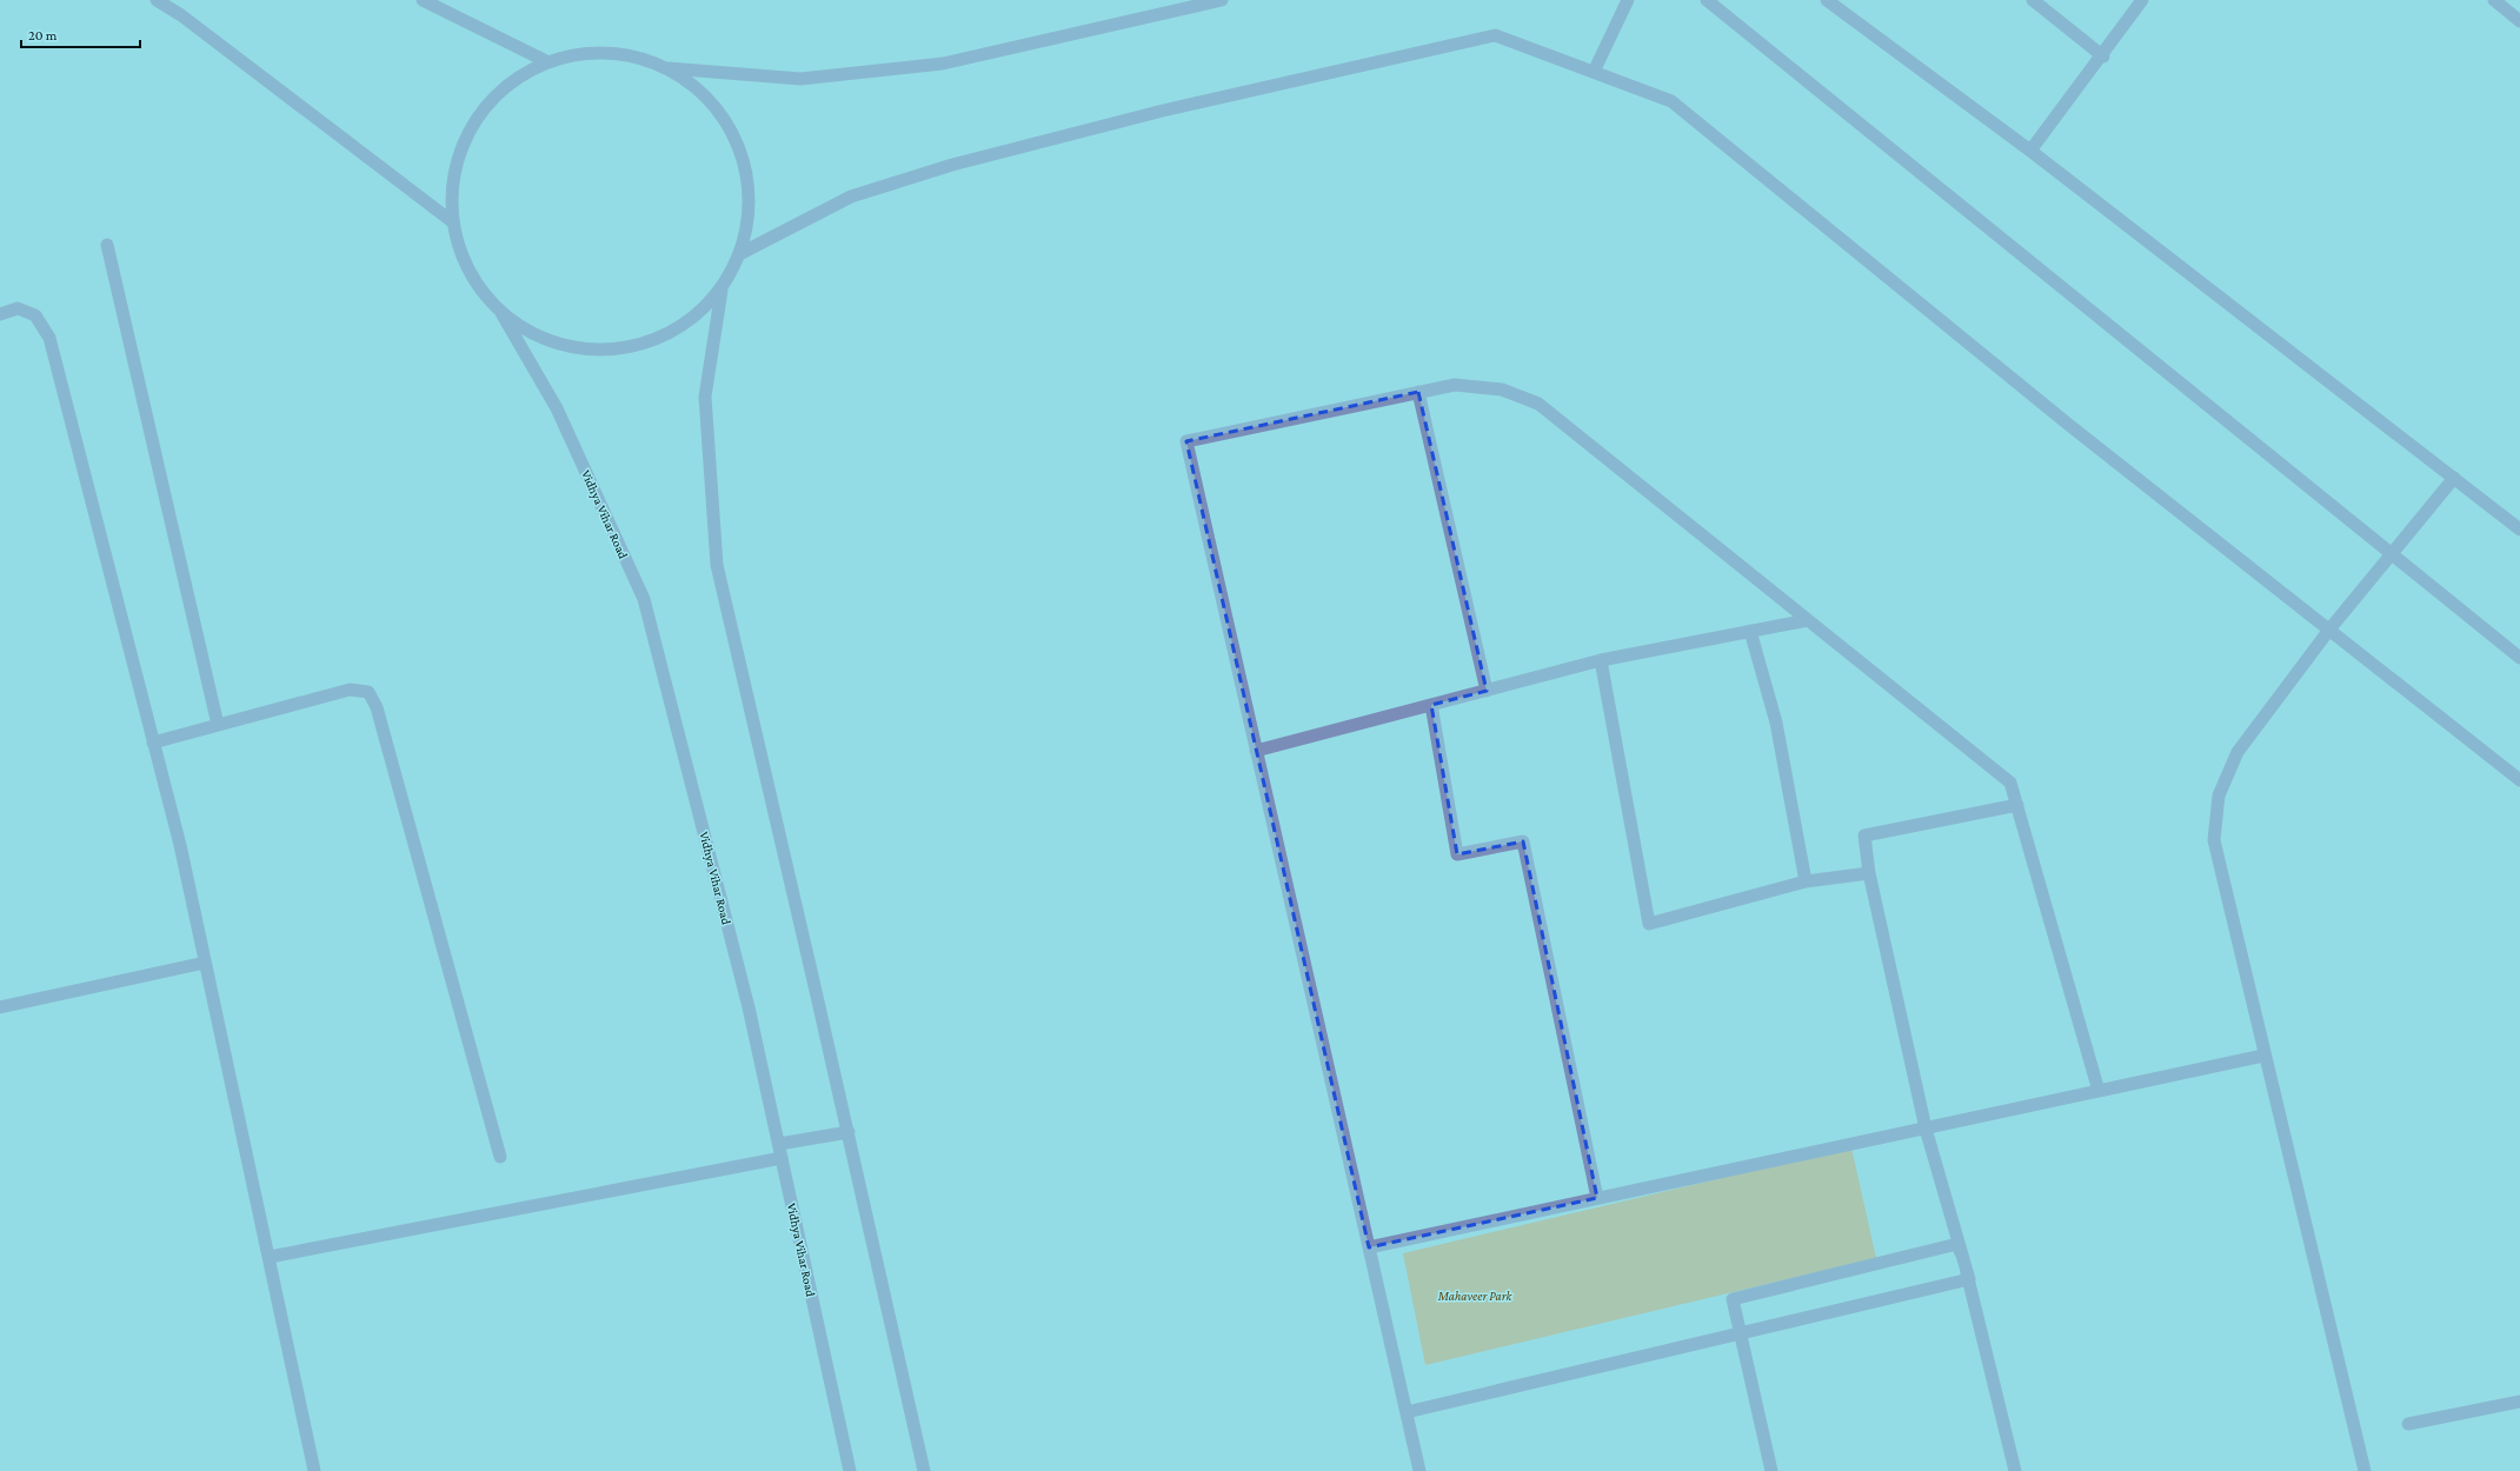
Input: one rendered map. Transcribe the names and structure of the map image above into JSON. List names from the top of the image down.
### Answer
{
  "streets": {
    "street": ["Vidhya Vihar Road"]
  },
  "parks": ["Mahaveer Park"],
  "scale_bar": "20 m"
}
